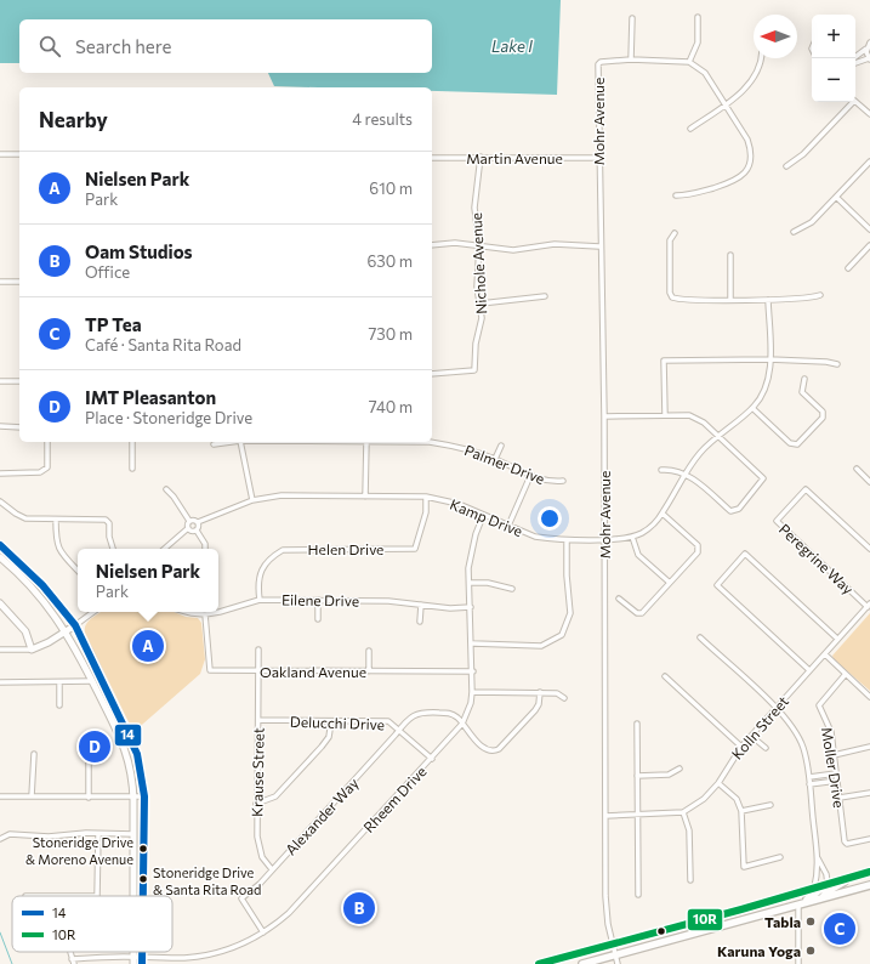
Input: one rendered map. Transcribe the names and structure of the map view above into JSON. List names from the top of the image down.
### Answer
{
  "streets": {
    "street": [
      "Mohr Avenue",
      "Martin Avenue",
      "Nichole Avenue",
      "Palmer Drive",
      "Kamp Drive",
      "Helen Drive",
      "Peregrine Way",
      "Eilene Drive",
      "Oakland Avenue",
      "Delucchi Drive",
      "Kolln Street",
      "Moller Drive",
      "Krause Street",
      "Rheem Drive",
      "Alexander Way"
    ]
  },
  "crossings": [
    ["Mohr Avenue", "Martin Avenue"],
    ["Mohr Avenue", "Kamp Drive"],
    ["Mohr Avenue", "Kolln Street"],
    ["Martin Avenue", "Nichole Avenue"],
    ["Kamp Drive", "Helen Drive"],
    ["Kamp Drive", "Rheem Drive"],
    ["Helen Drive", "Eilene Drive"],
    ["Peregrine Way", "Kolln Street"],
    ["Eilene Drive", "Oakland Avenue"],
    ["Eilene Drive", "Rheem Drive"],
    ["Oakland Avenue", "Krause Street"],
    ["Oakland Avenue", "Rheem Drive"],
    ["Delucchi Drive", "Krause Street"],
    ["Delucchi Drive", "Rheem Drive"],
    ["Delucchi Drive", "Alexander Way"],
    ["Krause Street", "Alexander Way"],
    ["Rheem Drive", "Alexander Way"]
  ],
  "water": ["Lake I"],
  "places": [
    "Stoneridge Drive & Moreno Avenue",
    "Stoneridge Drive & Santa Rita Road",
    "Tabla",
    "Karuna Yoga"
  ],
  "lines": ["transit line 14", "transit line 10R"],
  "legend": ["14", "10R"],
  "north": "left",
  "page": {
    "map_buttons": ["+", "−"],
    "search": "Search here",
    "heading": ["Nearby", "4 results"],
    "list": [
      {
        "mark": "A",
        "name": "Nielsen Park",
        "note": "Park",
        "value": "610 m"
      },
      {
        "mark": "B",
        "name": "Oam Studios",
        "note": "Office",
        "value": "630 m"
      },
      {
        "mark": "C",
        "name": "TP Tea",
        "note": "Café · Santa Rita Road",
        "value": "730 m"
      },
      {
        "mark": "D",
        "name": "IMT Pleasanton",
        "note": "Place · Stoneridge Drive",
        "value": "740 m"
      }
    ],
    "popup": ["Nielsen Park", "Park"],
    "pins": [
      "A",
      "D",
      "B",
      "C"
    ]
  }
}
